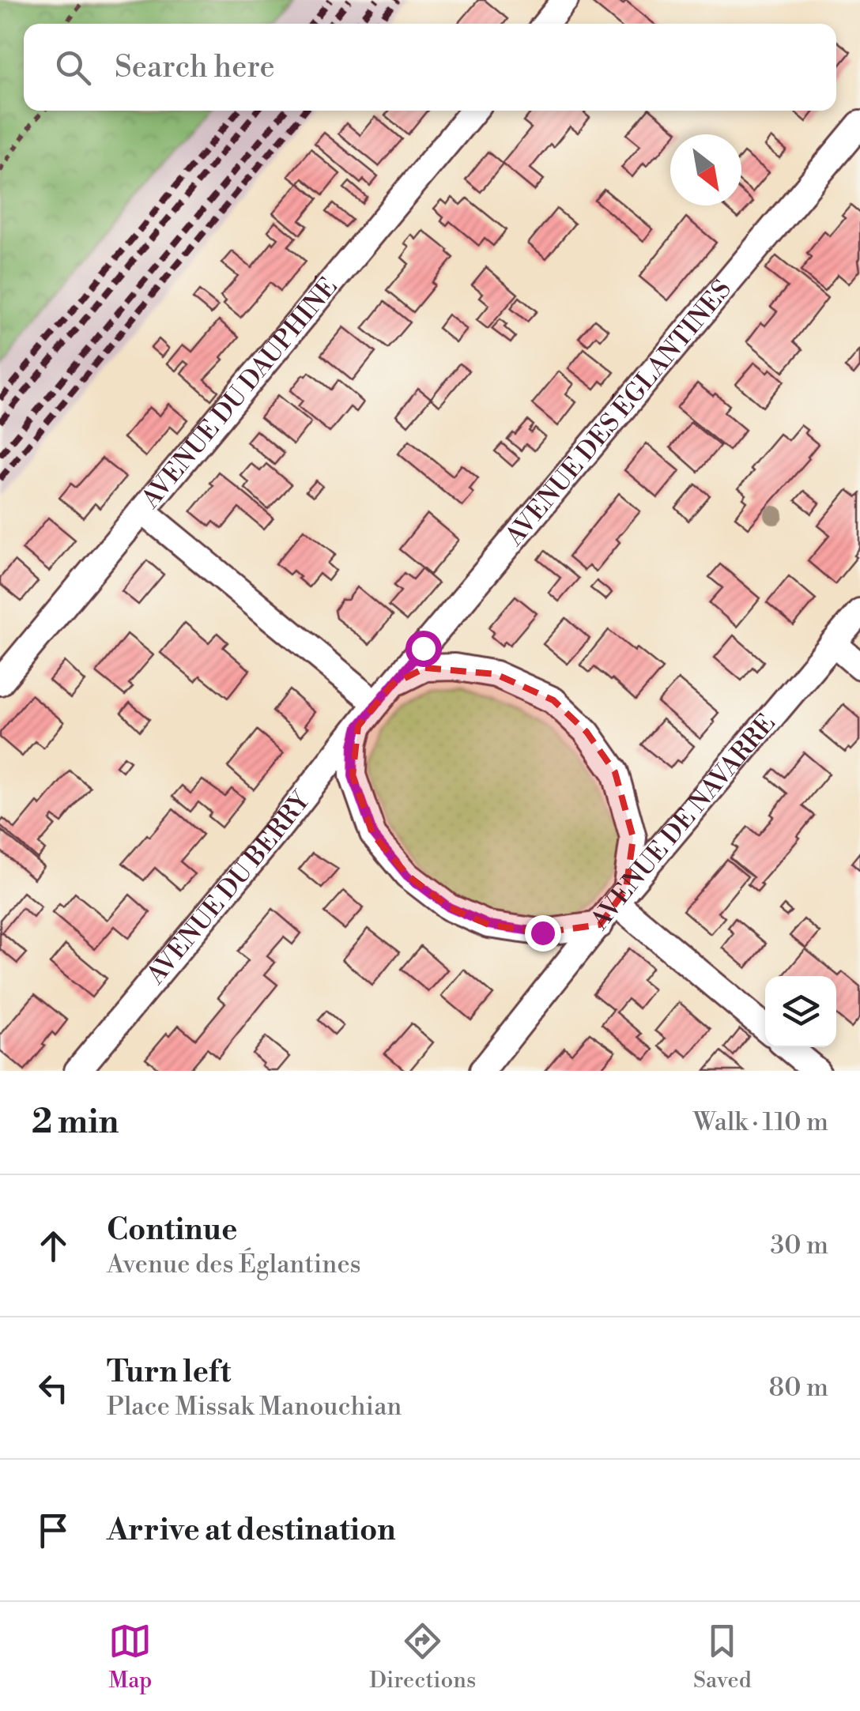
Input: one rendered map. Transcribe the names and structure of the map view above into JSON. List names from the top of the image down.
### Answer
{
  "streets": {
    "street": [
      "AVENUE DU DAUPHINÉ",
      "AVENUE DES ÉGLANTINES",
      "AVENUE DE NAVARRE",
      "AVENUE DU BERRY"
    ]
  },
  "crossings": [
    ["AVENUE DES ÉGLANTINES", "AVENUE DE NAVARRE"],
    ["AVENUE DES ÉGLANTINES", "AVENUE DU BERRY"],
    ["AVENUE DE NAVARRE", "AVENUE DU BERRY"]
  ],
  "north": "bottom right",
  "page": {
    "search": "Search here",
    "heading": ["2 min", "Walk · 110 m"],
    "list": [
      ["Continue", "Avenue des Églantines", "30 m"],
      ["Turn left", "Place Missak Manouchian", "80 m"],
      "Arrive at destination"
    ],
    "nav": ["Map", "Directions", "Saved"]
  }
}
